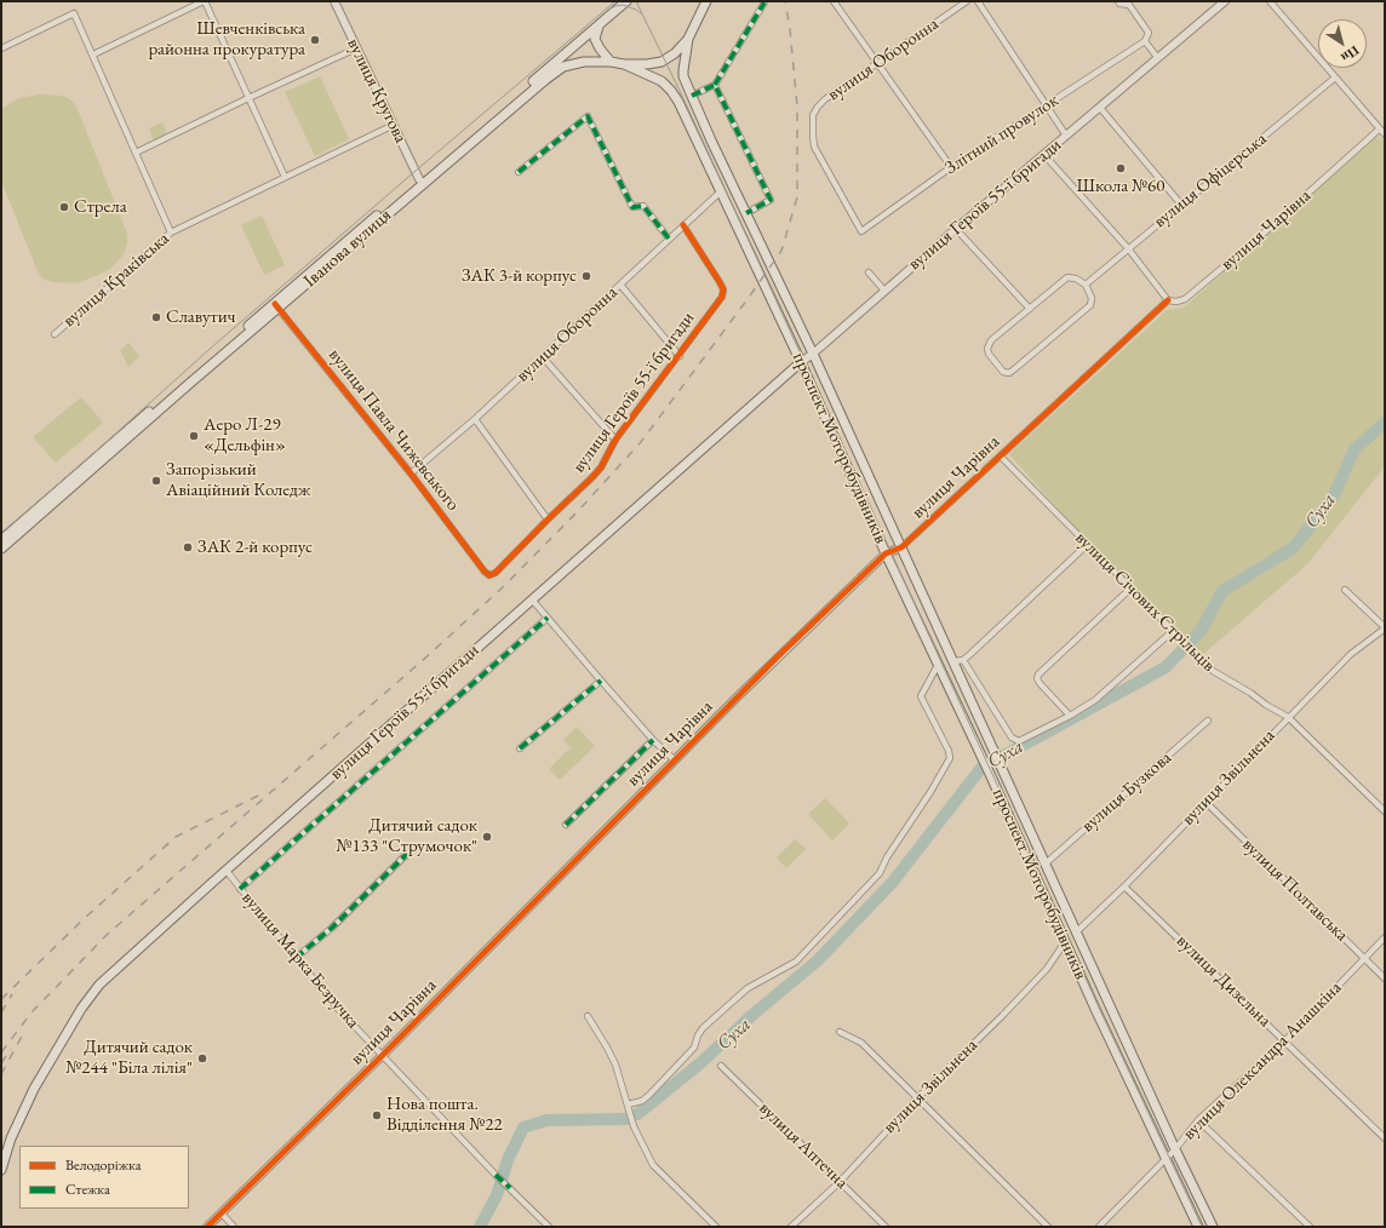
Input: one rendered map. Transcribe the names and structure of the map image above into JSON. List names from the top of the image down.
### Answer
{
  "streets": {
    "main road": ["вулиця Героїв 55-ї бригади", "Іванова вулиця", "проспект Моторобудівників"],
    "street": [
      "вулиця Оборонна",
      "вулиця Кругова",
      "Злітний провулок",
      "вулиця Офіцерська",
      "вулиця Чарівна",
      "вулиця Краківська",
      "вулиця Павла Чижевського",
      "вулиця Січових Стрільців",
      "вулиця Звільнена",
      "вулиця Бузкова",
      "вулиця Полтавська",
      "вулиця Марка Безручка",
      "вулиця Дизельна",
      "вулиця Олександра Анашкіна",
      "вулиця Аптечна"
    ]
  },
  "crossings": [
    ["вулиця Оборонна", "Злітний провулок"],
    ["вулиця Оборонна", "вулиця Героїв 55-ї бригади"],
    ["вулиця Оборонна", "вулиця Павла Чижевського"],
    ["вулиця Оборонна", "проспект Моторобудівників"],
    ["вулиця Кругова", "Іванова вулиця"],
    ["вулиця Кругова", "вулиця Краківська"],
    ["вулиця Героїв 55-ї бригади", "вулиця Павла Чижевського"],
    ["вулиця Героїв 55-ї бригади", "проспект Моторобудівників"],
    ["вулиця Героїв 55-ї бригади", "вулиця Марка Безручка"],
    ["вулиця Чарівна", "проспект Моторобудівників"],
    ["вулиця Чарівна", "вулиця Січових Стрільців"],
    ["вулиця Чарівна", "вулиця Марка Безручка"],
    ["Іванова вулиця", "вулиця Павла Чижевського"],
    ["Іванова вулиця", "проспект Моторобудівників"],
    ["проспект Моторобудівників", "вулиця Звільнена"],
    ["проспект Моторобудівників", "вулиця Бузкова"],
    ["проспект Моторобудівників", "вулиця Олександра Анашкіна"],
    ["вулиця Січових Стрільців", "вулиця Звільнена"],
    ["вулиця Звільнена", "вулиця Полтавська"],
    ["вулиця Звільнена", "вулиця Дизельна"],
    ["вулиця Звільнена", "вулиця Аптечна"],
    ["вулиця Полтавська", "вулиця Олександра Анашкіна"],
    ["вулиця Дизельна", "вулиця Олександра Анашкіна"]
  ],
  "water": ["Суха"],
  "places": [
    "Шевченківська районна прокуратура",
    "Школа №60",
    "Стрела",
    "ЗАК 3-й корпус",
    "Славутич",
    "Аеро Л-29 «Дельфін»",
    "Запорізький Авіаційний Коледж",
    "ЗАК 2-й корпус",
    "Дитячий садок №133 \"Струмочок\"",
    "Дитячий садок №244 \"Біла лілія\"",
    "Нова пошта. Відділення №22"
  ],
  "legend": ["Велодоріжка", "Стежка"],
  "north": "bottom right"
}
